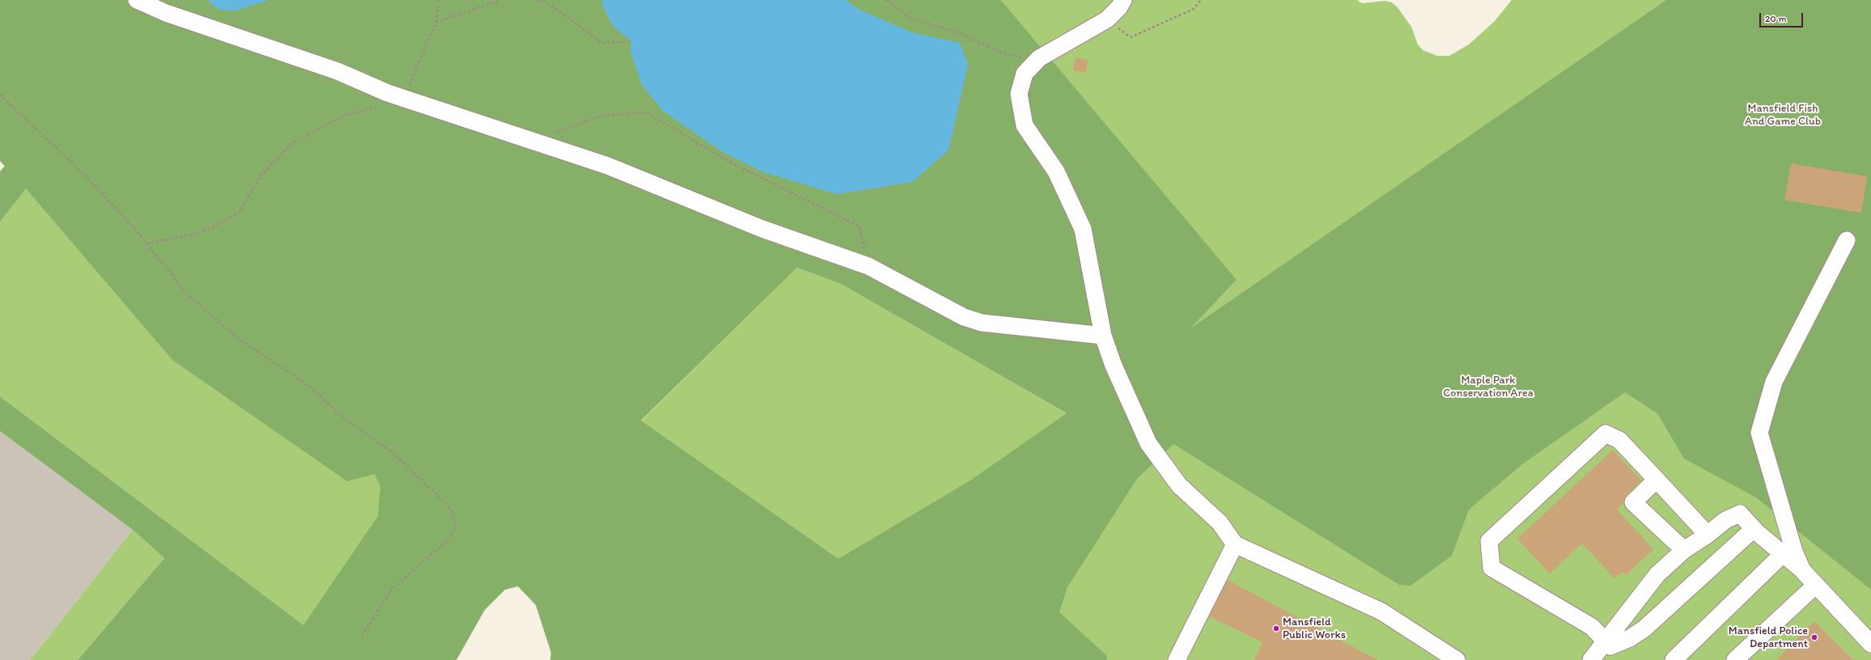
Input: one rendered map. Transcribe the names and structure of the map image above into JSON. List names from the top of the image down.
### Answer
{
  "parks": ["Mansfield Fish And Game Club", "Maple Park Conservation Area"],
  "places": ["Mansfield Public Works", "Mansfield Police Department"],
  "scale_bar": "20 m"
}
